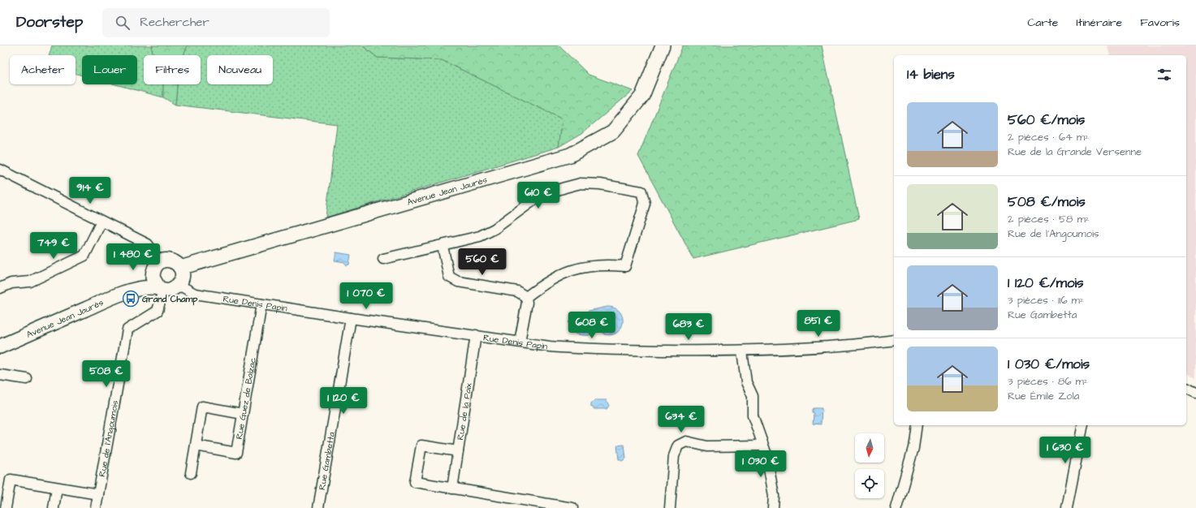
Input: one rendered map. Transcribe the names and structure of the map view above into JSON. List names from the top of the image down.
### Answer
{
  "streets": {
    "main road": ["Avenue Jean Jaurès"],
    "street": [
      "Rue Denis Papin",
      "Rue Guez de Balzac",
      "Rue de la Paix",
      "Rue de l'Angoumois",
      "Rue Gambetta"
    ]
  },
  "crossings": [
    ["Avenue Jean Jaurès", "Rue Denis Papin"],
    ["Avenue Jean Jaurès", "Rue de l'Angoumois"],
    ["Rue Denis Papin", "Rue Guez de Balzac"],
    ["Rue Denis Papin", "Rue de la Paix"],
    ["Rue Denis Papin", "Rue de l'Angoumois"],
    ["Rue Denis Papin", "Rue Gambetta"]
  ],
  "places": {
    "bus stop": ["Grand Champ"]
  },
  "north": "bottom",
  "page": {
    "header": "Doorstep",
    "search": "Rechercher",
    "nav": ["Carte", "Itinéraire", "Favoris"],
    "chip": [
      "Acheter",
      "Louer",
      "Filtres",
      "Nouveau"
    ],
    "heading": "14 biens",
    "list": [
      {
        "name": "560 €/mois",
        "note": "2 pièces · 64 m² · Rue de la Grande Versenne"
      },
      {
        "name": "508 €/mois",
        "note": "2 pièces · 58 m² · Rue de l'Angoumois"
      },
      {
        "name": "1 120 €/mois",
        "note": "3 pièces · 116 m² · Rue Gambetta"
      },
      {
        "name": "1 030 €/mois",
        "note": "3 pièces · 86 m² · Rue Émile Zola"
      }
    ],
    "price": [
      "914 €",
      "610 €",
      "749 €",
      "1 480 €",
      "560 €",
      "1 070 €",
      "851 €",
      "608 €",
      "683 €",
      "508 €",
      "1 120 €",
      "634 €",
      "1 630 €",
      "1 030 €"
    ]
  }
}
